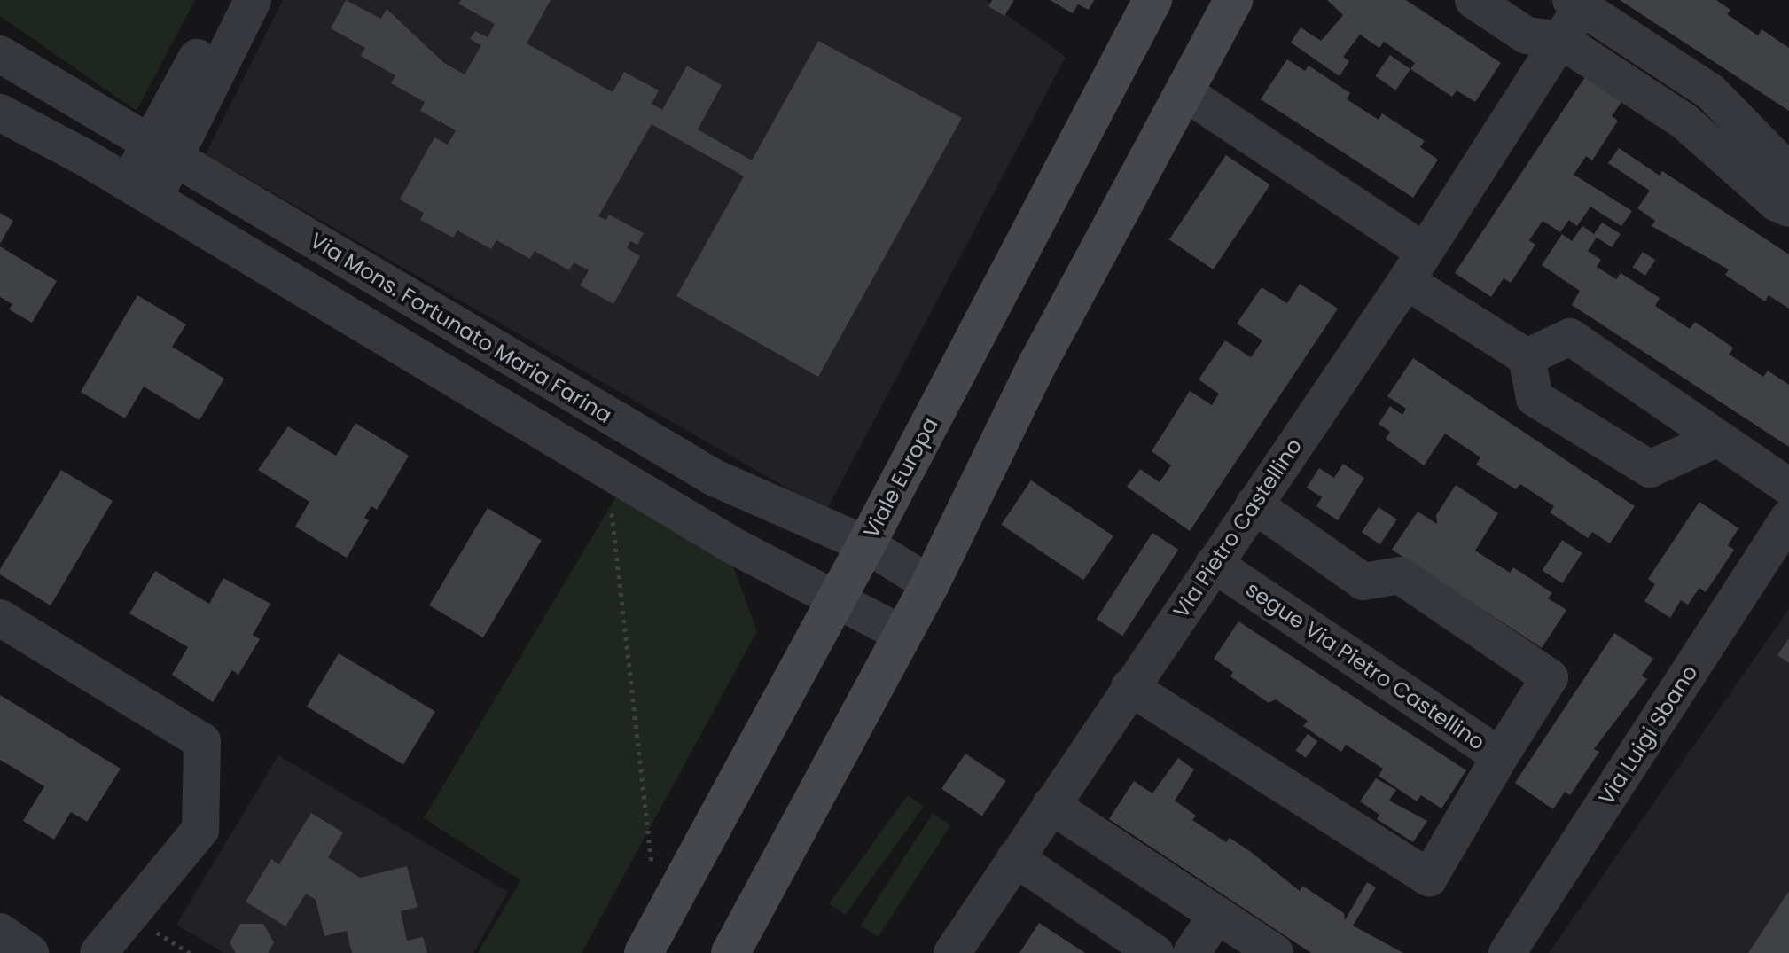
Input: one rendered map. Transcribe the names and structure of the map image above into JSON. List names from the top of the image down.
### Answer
{
  "streets": {
    "street": [
      "Via Mons. Fortunato Maria Farina",
      "Viale Europa",
      "Via Pietro Castellino",
      "segue Via Pietro Castellino",
      "Via Luigi Sbano"
    ]
  },
  "crossings": [
    ["Via Mons. Fortunato Maria Farina", "Viale Europa"],
    ["Via Pietro Castellino", "segue Via Pietro Castellino"]
  ]
}
